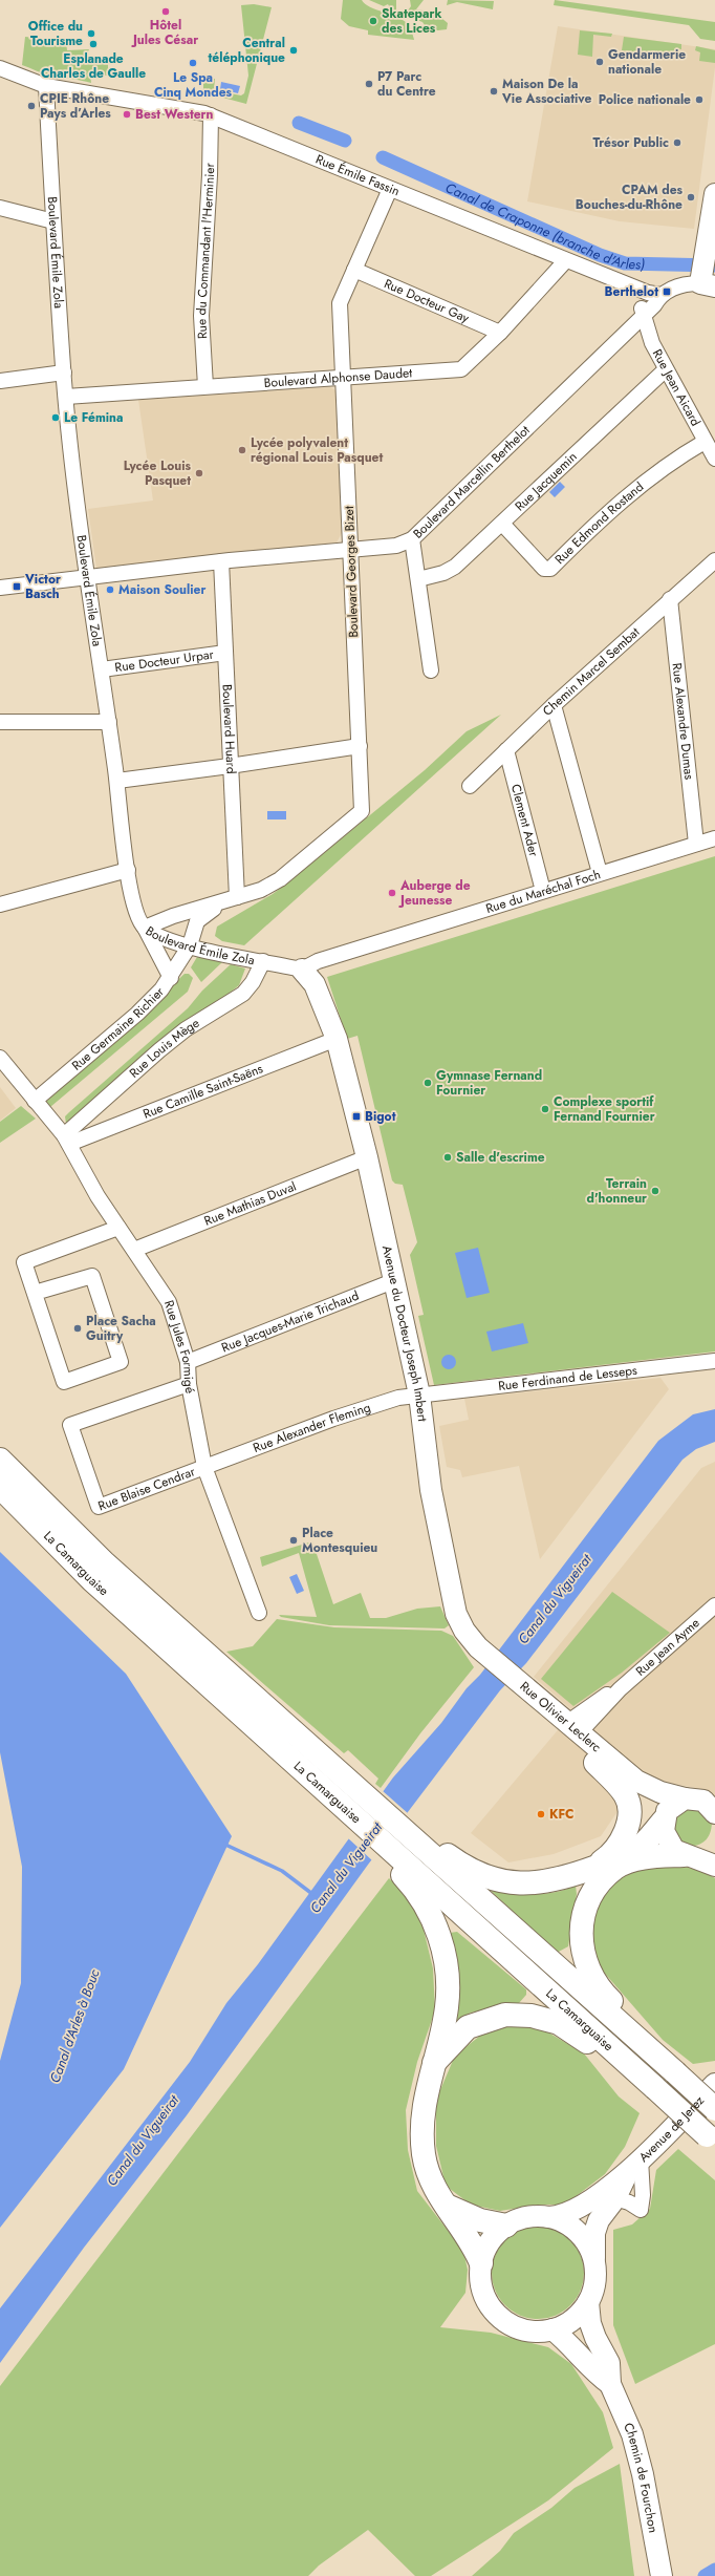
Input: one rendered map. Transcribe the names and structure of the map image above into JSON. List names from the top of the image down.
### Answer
{
  "streets": {
    "highway": ["La Camarguaise"],
    "street": [
      "Rue Émile Fassin",
      "Rue du Commandant l'Herminier",
      "Boulevard Émile Zola",
      "Rue Docteur Gay",
      "Boulevard Alphonse Daudet",
      "Rue Jean Aicard",
      "Boulevard Marcellin Berthelot",
      "Rue Jacquemin",
      "Rue Edmond Rostand",
      "Boulevard Georges Bizet",
      "Rue Docteur Urpar",
      "Chemin Marcel Sembat",
      "Rue Alexandre Dumas",
      "Boulevard Huard",
      "Clement Ader",
      "Rue du Maréchal Foch",
      "Rue Germaine Richier",
      "Rue Louis Mège",
      "Rue Camille Saint-Saëns",
      "Rue Mathias Duval",
      "Rue Jacques-Marie Trichaud",
      "Avenue du Docteur Joseph Imbert",
      "Rue Jules Formigé",
      "Rue Ferdinand de Lesseps",
      "Rue Alexander Fleming",
      "Rue Blaise Cendrar",
      "Rue Jean Ayme",
      "Rue Olivier Leclerc",
      "Avenue de Jerez",
      "Chemin de Fourchon"
    ]
  },
  "crossings": [
    ["Rue Émile Fassin", "Rue du Commandant l'Herminier"],
    ["Rue Émile Fassin", "Boulevard Émile Zola"],
    ["Rue Émile Fassin", "Boulevard Alphonse Daudet"],
    ["Rue Émile Fassin", "Boulevard Marcellin Berthelot"],
    ["Rue Émile Fassin", "Boulevard Georges Bizet"],
    ["Rue du Commandant l'Herminier", "Boulevard Alphonse Daudet"],
    ["Boulevard Émile Zola", "Boulevard Alphonse Daudet"],
    ["Boulevard Émile Zola", "Boulevard Marcellin Berthelot"],
    ["Boulevard Émile Zola", "Boulevard Georges Bizet"],
    ["Boulevard Émile Zola", "Rue Docteur Urpar"],
    ["Boulevard Émile Zola", "Rue du Maréchal Foch"],
    ["Boulevard Émile Zola", "Rue Germaine Richier"],
    ["Boulevard Émile Zola", "Rue Louis Mège"],
    ["Boulevard Émile Zola", "Avenue du Docteur Joseph Imbert"],
    ["Rue Docteur Gay", "Boulevard Alphonse Daudet"],
    ["Rue Docteur Gay", "Boulevard Georges Bizet"],
    ["Boulevard Alphonse Daudet", "Boulevard Georges Bizet"],
    ["Rue Jean Aicard", "Boulevard Marcellin Berthelot"],
    ["Rue Jean Aicard", "Rue Jacquemin"],
    ["Rue Jean Aicard", "Rue Edmond Rostand"],
    ["Boulevard Marcellin Berthelot", "Boulevard Georges Bizet"],
    ["Boulevard Marcellin Berthelot", "Boulevard Huard"],
    ["Rue Jacquemin", "Rue Edmond Rostand"],
    ["Boulevard Georges Bizet", "Boulevard Huard"],
    ["Boulevard Georges Bizet", "Rue Germaine Richier"],
    ["Rue Docteur Urpar", "Boulevard Huard"],
    ["Chemin Marcel Sembat", "Rue Alexandre Dumas"],
    ["Chemin Marcel Sembat", "Clement Ader"],
    ["Rue Alexandre Dumas", "Rue du Maréchal Foch"],
    ["Clement Ader", "Rue du Maréchal Foch"],
    ["Rue du Maréchal Foch", "Avenue du Docteur Joseph Imbert"],
    ["Rue Germaine Richier", "Rue Jules Formigé"],
    ["Rue Louis Mège", "Rue Camille Saint-Saëns"],
    ["Rue Louis Mège", "Rue Jules Formigé"],
    ["Rue Camille Saint-Saëns", "Avenue du Docteur Joseph Imbert"],
    ["Rue Camille Saint-Saëns", "Rue Jules Formigé"],
    ["Rue Mathias Duval", "Avenue du Docteur Joseph Imbert"],
    ["Rue Mathias Duval", "Rue Jules Formigé"],
    ["Rue Jacques-Marie Trichaud", "Avenue du Docteur Joseph Imbert"],
    ["Rue Jacques-Marie Trichaud", "Rue Jules Formigé"],
    ["Avenue du Docteur Joseph Imbert", "Rue Ferdinand de Lesseps"],
    ["Avenue du Docteur Joseph Imbert", "Rue Alexander Fleming"],
    ["Avenue du Docteur Joseph Imbert", "Rue Olivier Leclerc"],
    ["Rue Jules Formigé", "Rue Alexander Fleming"],
    ["Rue Jules Formigé", "Rue Blaise Cendrar"],
    ["Rue Ferdinand de Lesseps", "Rue Alexander Fleming"],
    ["Rue Alexander Fleming", "Rue Blaise Cendrar"],
    ["Rue Jean Ayme", "Rue Olivier Leclerc"],
    ["Avenue de Jerez", "Chemin de Fourchon"]
  ],
  "water": ["Canal de Craponne (branche d'Arles)", "Canal du Vigueirat", "Canal d'Arles à Bouc"],
  "places": {
    "other": [
      "Hôtel Jules César",
      "Skatepark des Lices",
      "Office du Tourisme",
      "Esplanade Charles de Gaulle",
      "Central téléphonique",
      "Gendarmerie nationale",
      "Le Spa Cinq Mondes",
      "P7 Parc du Centre",
      "Maison De la Vie Associative",
      "Police nationale",
      "CPIE Rhône Pays d’Arles",
      "Best Western",
      "Trésor Public",
      "CPAM des Bouches-du-Rhône",
      "Le Fémina",
      "Lycée polyvalent régional Louis Pasquet",
      "Lycée Louis Pasquet",
      "Maison Soulier",
      "Auberge de Jeunesse",
      "Gymnase Fernand Fournier",
      "Complexe sportif Fernand Fournier",
      "Salle d'escrime",
      "Terrain d'honneur",
      "Place Sacha Guitry",
      "Place Montesquieu",
      "KFC"
    ],
    "transit": ["Berthelot", "Victor Basch", "Bigot"]
  }
}
